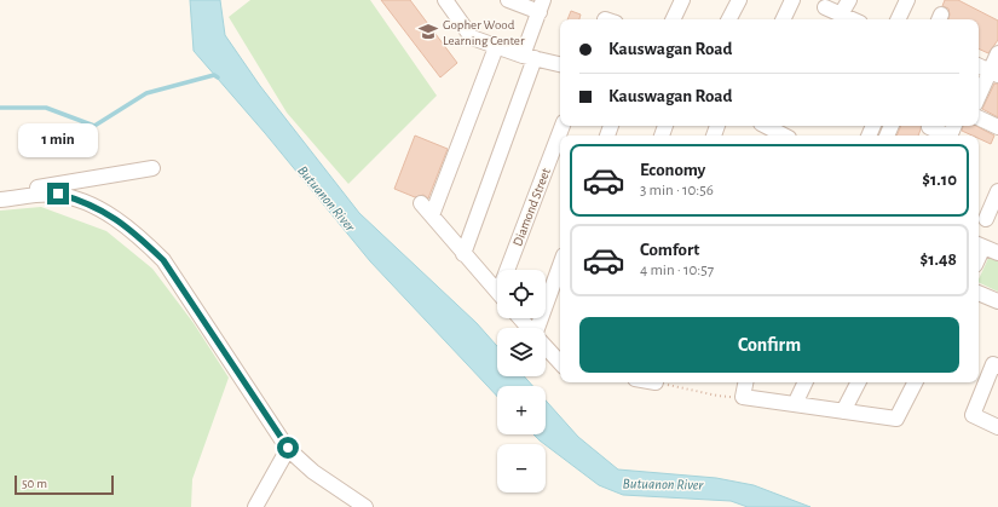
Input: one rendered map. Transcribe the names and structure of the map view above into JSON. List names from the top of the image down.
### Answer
{
  "streets": {
    "street": ["Diamond Street"]
  },
  "water": ["Butuanon River"],
  "places": {
    "school or university": ["Gopher Wood Learning Center"]
  },
  "scale_bar": "50 m",
  "page": {
    "banner": ["Kauswagan Road", "Kauswagan Road"],
    "bubble": "1 min",
    "list": [
      {
        "name": "Economy",
        "note": "3 min · 10:56",
        "value": "$1.10"
      },
      {
        "name": "Comfort",
        "note": "4 min · 10:57",
        "value": "$1.48"
      }
    ],
    "map_buttons": ["+", "−"],
    "buttons": "Confirm",
    "scale": "50 m"
  }
}
